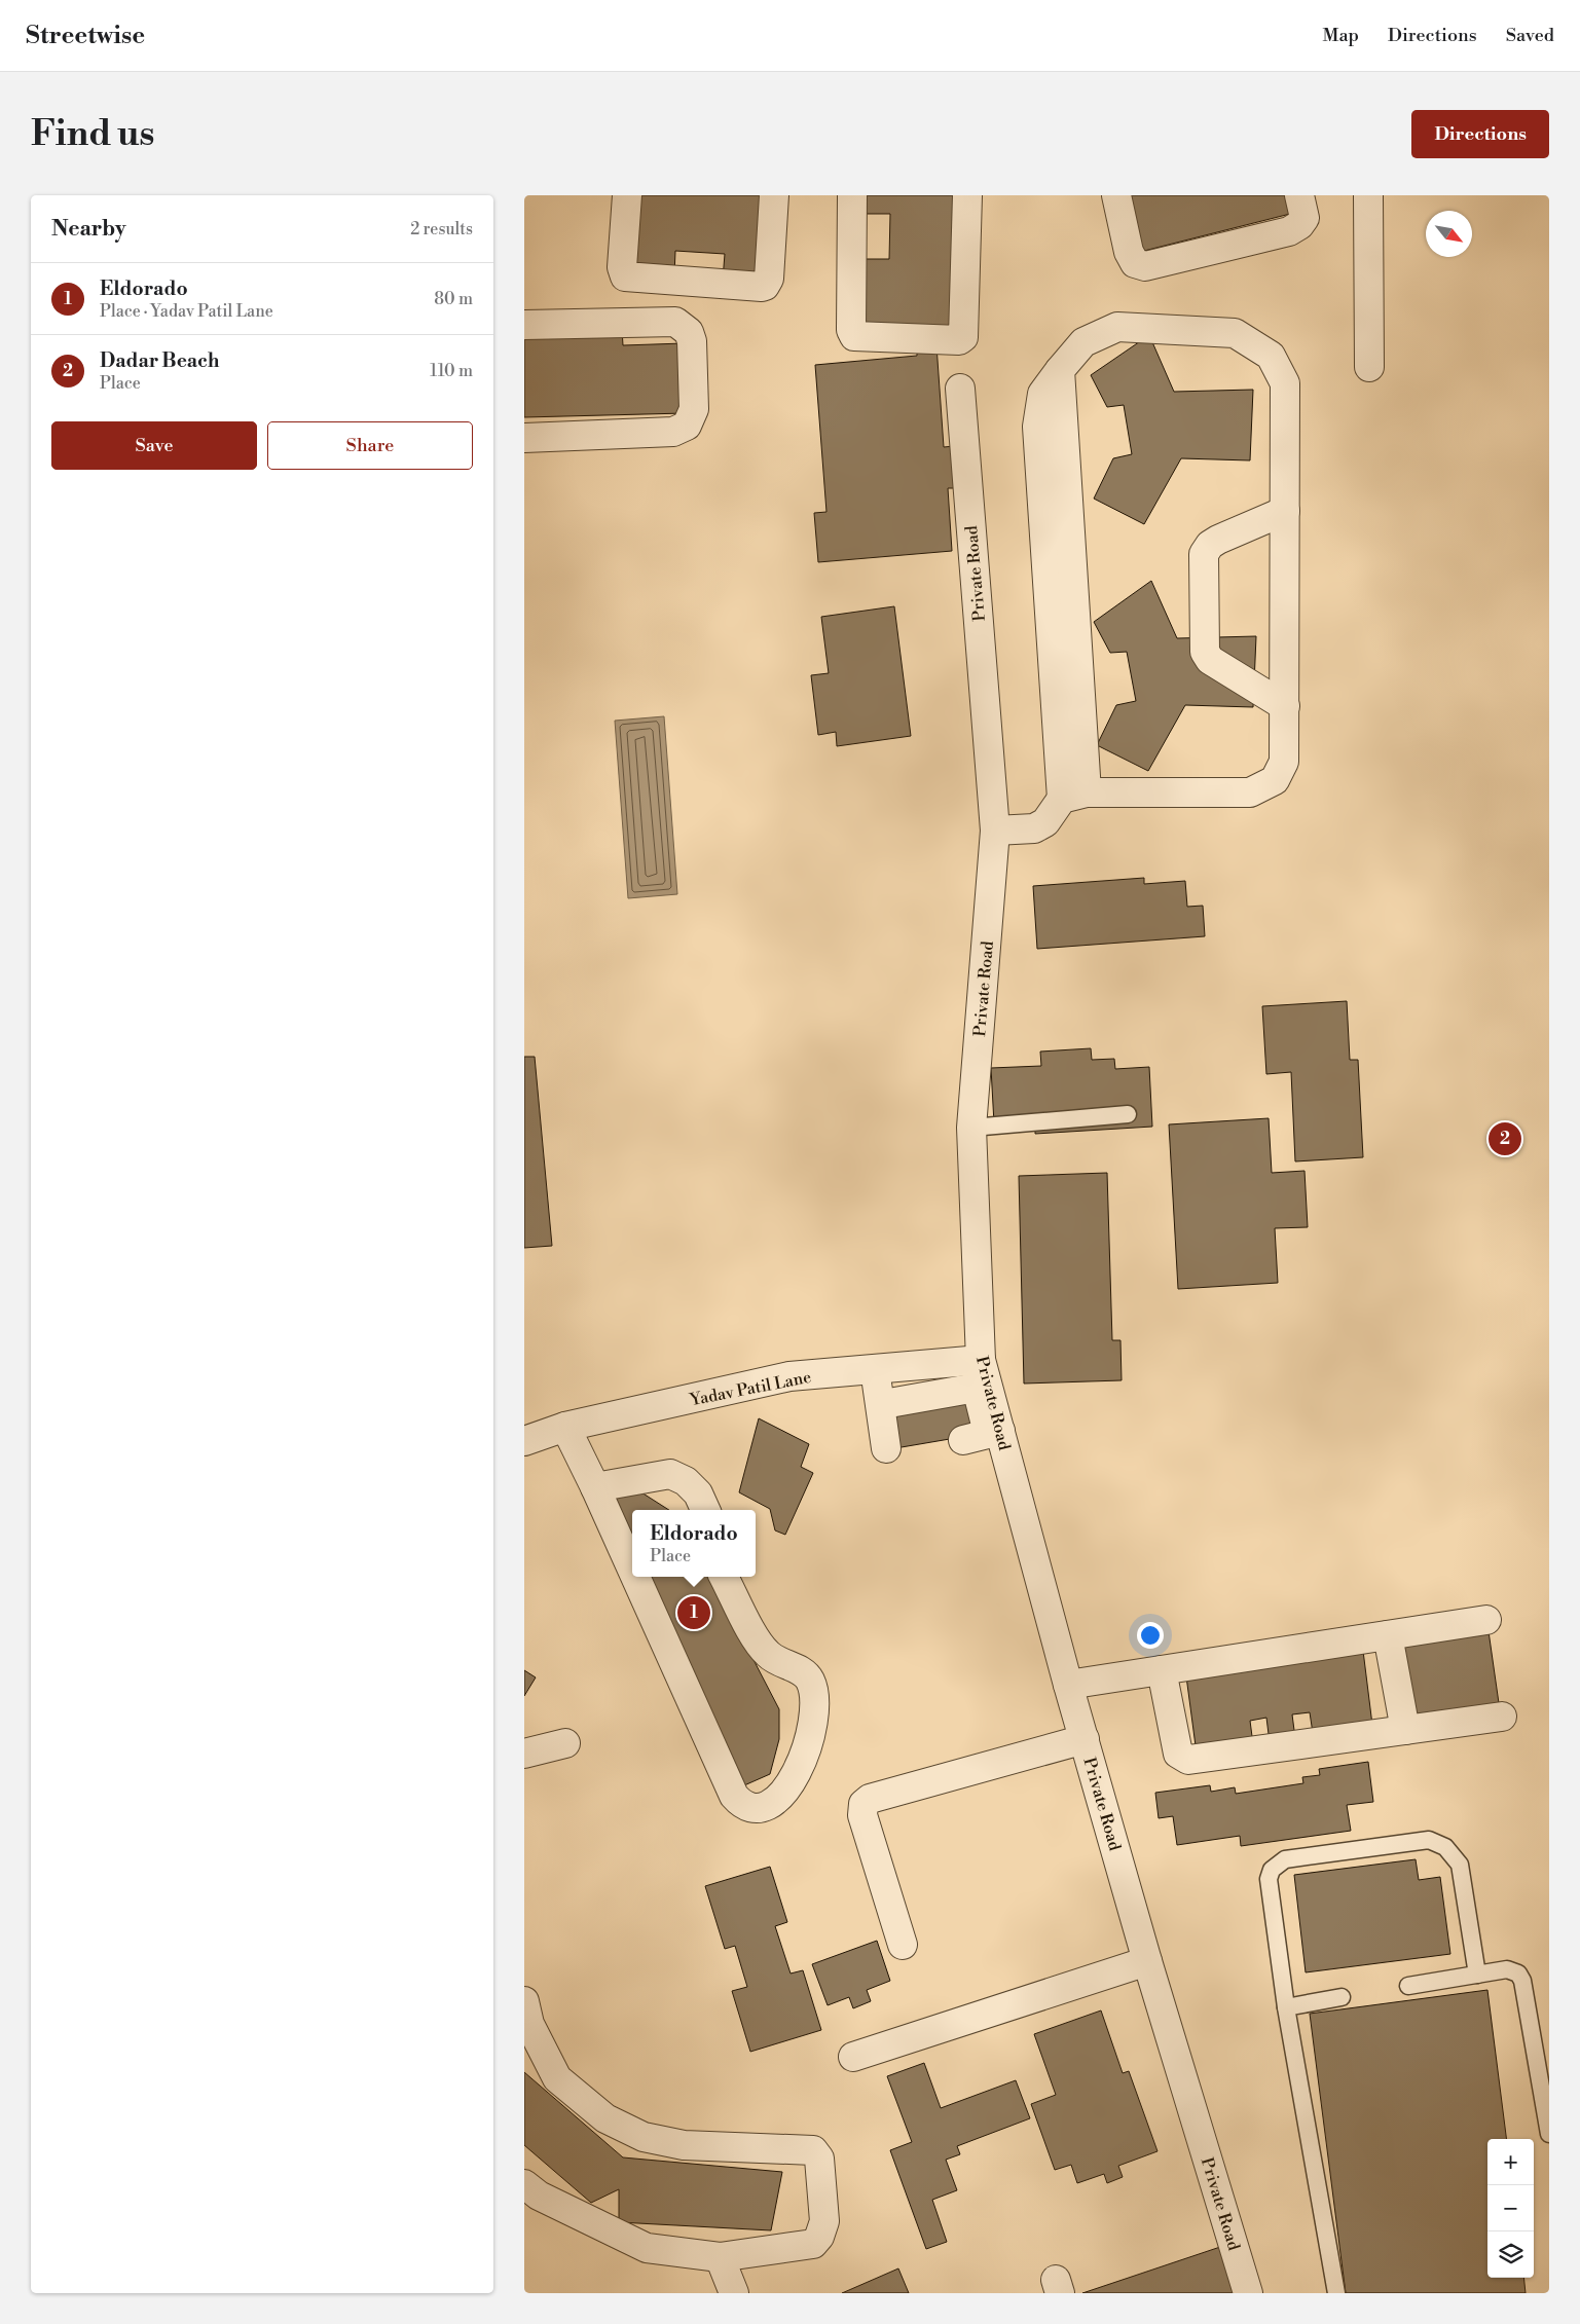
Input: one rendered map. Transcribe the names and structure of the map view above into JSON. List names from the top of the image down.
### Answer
{
  "streets": {
    "street": ["Private Road", "Yadav Patil Lane"]
  },
  "crossings": [
    ["Private Road", "Yadav Patil Lane"]
  ],
  "north": "bottom right",
  "page": {
    "header": "Streetwise",
    "nav": ["Map", "Directions", "Saved"],
    "buttons": [
      "Directions",
      ["Save", "Share"]
    ],
    "title": "Find us",
    "heading": ["Nearby", "2 results"],
    "list": [
      {
        "mark": "1",
        "name": "Eldorado",
        "note": "Place · Yadav Patil Lane",
        "value": "80 m"
      },
      {
        "mark": "2",
        "name": "Dadar Beach",
        "note": "Place",
        "value": "110 m"
      }
    ],
    "pins": ["2", "1"],
    "popup": ["Eldorado", "Place"],
    "map_buttons": ["+", "−"]
  }
}
